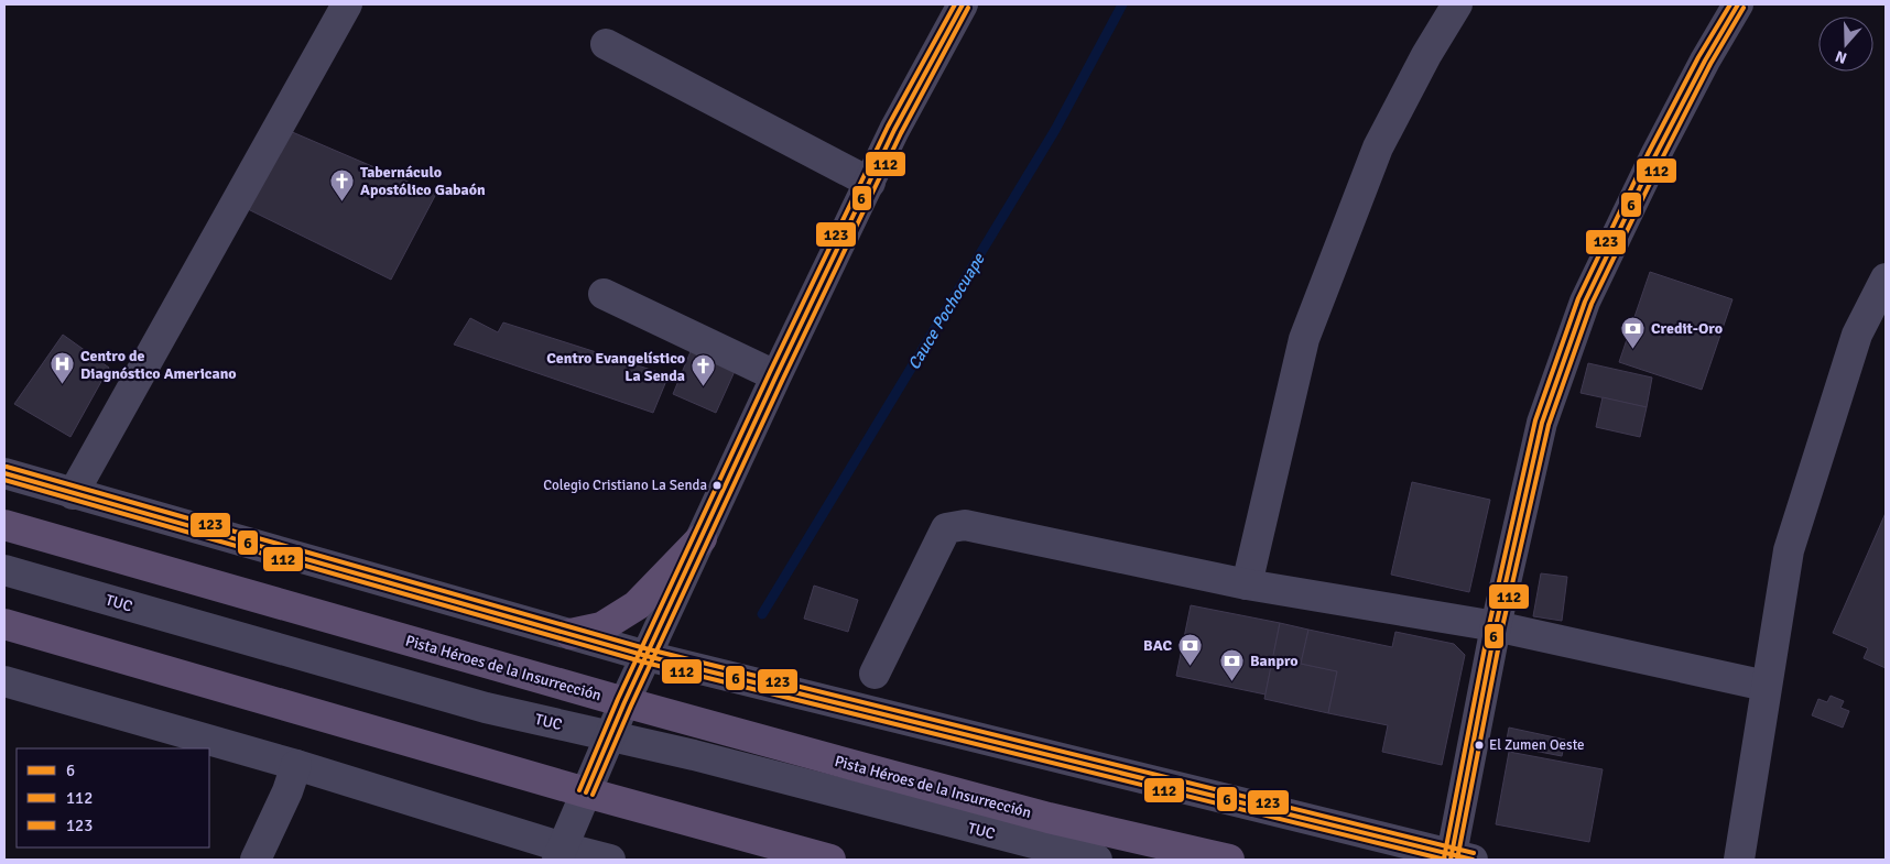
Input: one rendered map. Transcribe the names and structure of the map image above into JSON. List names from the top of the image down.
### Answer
{
  "streets": {
    "main road": ["Pista Héroes de la Insurrección"],
    "street": ["TUC"]
  },
  "water": ["Cauce Pochocuape"],
  "places": {
    "church": ["Tabernáculo Apostólico Gabaón", "Centro Evangelístico La Senda"],
    "bank": ["Credit-Oro", "BAC", "Banpro"],
    "hospital": ["Centro de Diagnóstico Americano"],
    "other": ["Colegio Cristiano La Senda", "El Zumen Oeste"]
  },
  "lines": ["transit line 6", "transit line 123", "transit line 112"],
  "legend": ["6", "112", "123"],
  "north": "bottom"
}
